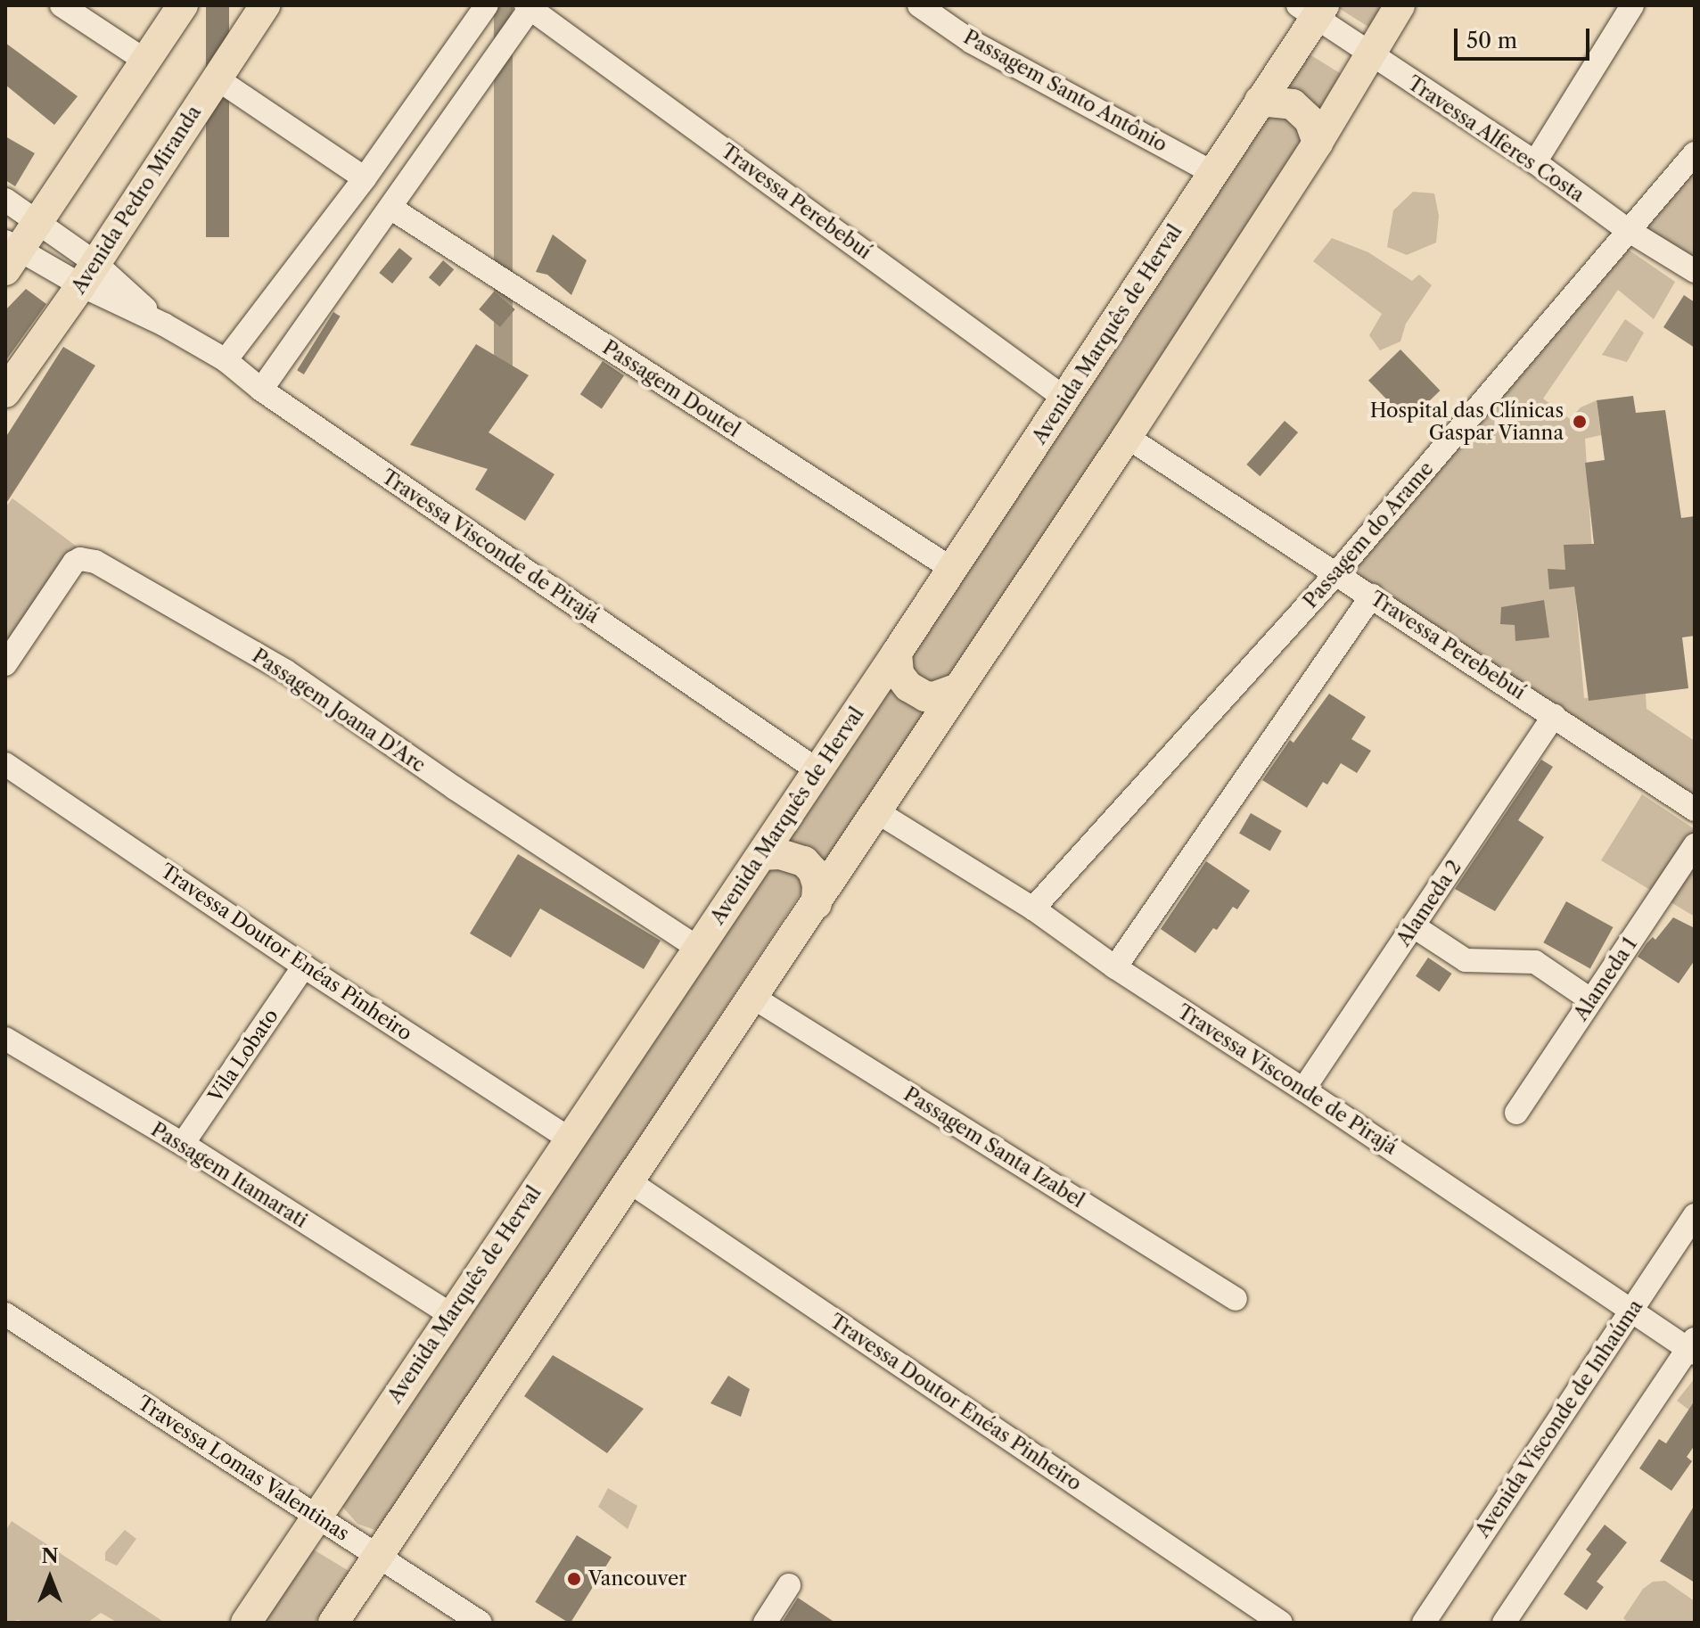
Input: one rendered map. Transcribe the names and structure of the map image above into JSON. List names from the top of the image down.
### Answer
{
  "streets": {
    "main road": ["Avenida Pedro Miranda", "Avenida Marquês de Herval"],
    "street": [
      "Passagem Santo Antônio",
      "Travessa Alferes Costa",
      "Travessa Perebebuí",
      "Passagem Doutel",
      "Passagem do Arame",
      "Travessa Visconde de Pirajá",
      "Passagem Joana D'Arc",
      "Alameda 2",
      "Travessa Doutor Enéas Pinheiro",
      "Alameda 1",
      "Vila Lobato",
      "Passagem Santa Izabel",
      "Passagem Itamarati",
      "Avenida Visconde de Inhaúma",
      "Travessa Lomas Valentinas"
    ]
  },
  "crossings": [
    ["Passagem Santo Antônio", "Avenida Marquês de Herval"],
    ["Travessa Alferes Costa", "Avenida Marquês de Herval"],
    ["Travessa Alferes Costa", "Passagem do Arame"],
    ["Avenida Pedro Miranda", "Travessa Visconde de Pirajá"],
    ["Travessa Perebebuí", "Avenida Marquês de Herval"],
    ["Travessa Perebebuí", "Passagem do Arame"],
    ["Travessa Perebebuí", "Alameda 2"],
    ["Avenida Marquês de Herval", "Passagem Doutel"],
    ["Avenida Marquês de Herval", "Travessa Visconde de Pirajá"],
    ["Avenida Marquês de Herval", "Passagem Joana D'Arc"],
    ["Avenida Marquês de Herval", "Travessa Doutor Enéas Pinheiro"],
    ["Avenida Marquês de Herval", "Passagem Itamarati"],
    ["Avenida Marquês de Herval", "Travessa Lomas Valentinas"],
    ["Passagem do Arame", "Travessa Visconde de Pirajá"],
    ["Travessa Visconde de Pirajá", "Alameda 2"],
    ["Travessa Visconde de Pirajá", "Avenida Visconde de Inhaúma"],
    ["Travessa Doutor Enéas Pinheiro", "Vila Lobato"],
    ["Vila Lobato", "Passagem Itamarati"]
  ],
  "places": ["Hospital das Clínicas Gaspar Vianna", "Vancouver"],
  "scale_bar": "50 m",
  "north": "top"
}
